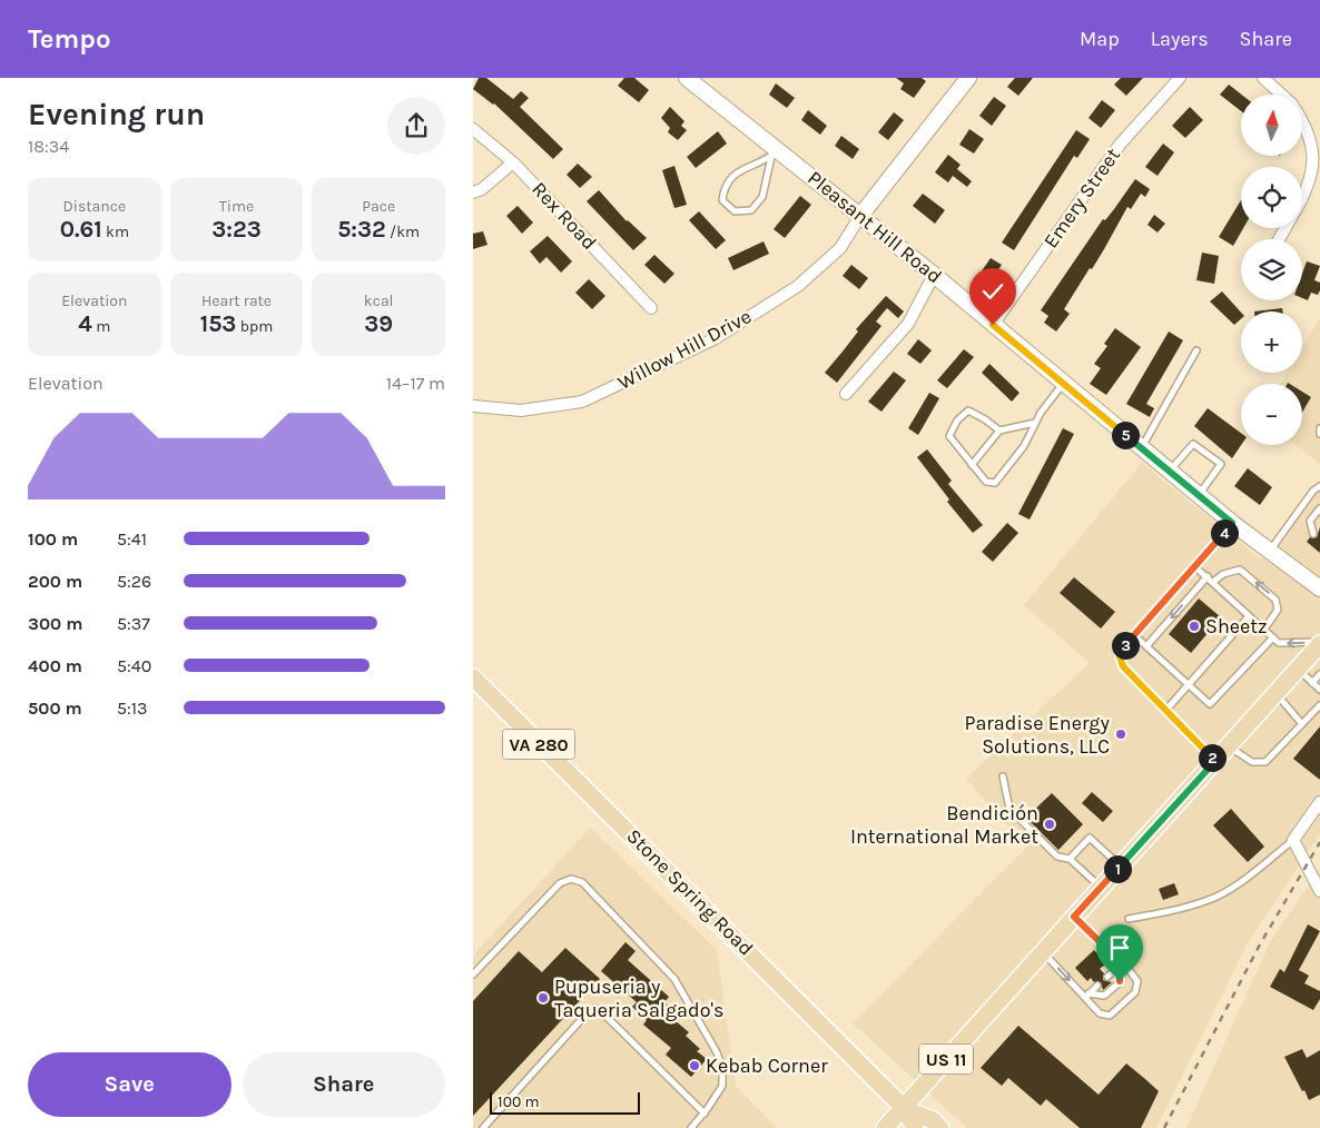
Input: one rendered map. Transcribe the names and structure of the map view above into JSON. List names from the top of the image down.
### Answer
{
  "streets": {
    "main road": ["VA 280", "Stone Spring Road", "US 11"],
    "street": [
      "Emery Street",
      "Rex Road",
      "Pleasant Hill Road",
      "Willow Hill Drive"
    ]
  },
  "crossings": [
    ["Emery Street", "Pleasant Hill Road"],
    ["Pleasant Hill Road", "Willow Hill Drive"],
    ["Stone Spring Road", "US 11"]
  ],
  "places": [
    "Sheetz",
    "Paradise Energy Solutions, LLC",
    "Bendición International Market",
    "Pupuseria y Taqueria Salgado's",
    "Kebab Corner"
  ],
  "scale_bar": "100 m",
  "north": "top",
  "page": {
    "header": "Tempo",
    "nav": ["Map", "Layers", "Share"],
    "heading": ["Evening run", "18:34"],
    "map_buttons": ["+", "−"],
    "stats": [
      ["Distance", "0.61 km"],
      ["Time", "3:23"],
      ["Pace", "5:32 /km"],
      ["Elevation", "4 m"],
      ["Heart rate", "153 bpm"],
      ["kcal", "39"]
    ],
    "chart": ["Elevation", "14–17 m"],
    "pins": [
      "5",
      "4",
      "3",
      "2",
      "1"
    ],
    "list": [
      {
        "name": "100 m",
        "note": "5:41"
      },
      {
        "name": "200 m",
        "note": "5:26"
      },
      {
        "name": "300 m",
        "note": "5:37"
      },
      {
        "name": "400 m",
        "note": "5:40"
      },
      {
        "name": "500 m",
        "note": "5:13"
      }
    ],
    "buttons": ["Save", "Share"],
    "scale": "100 m"
  }
}
